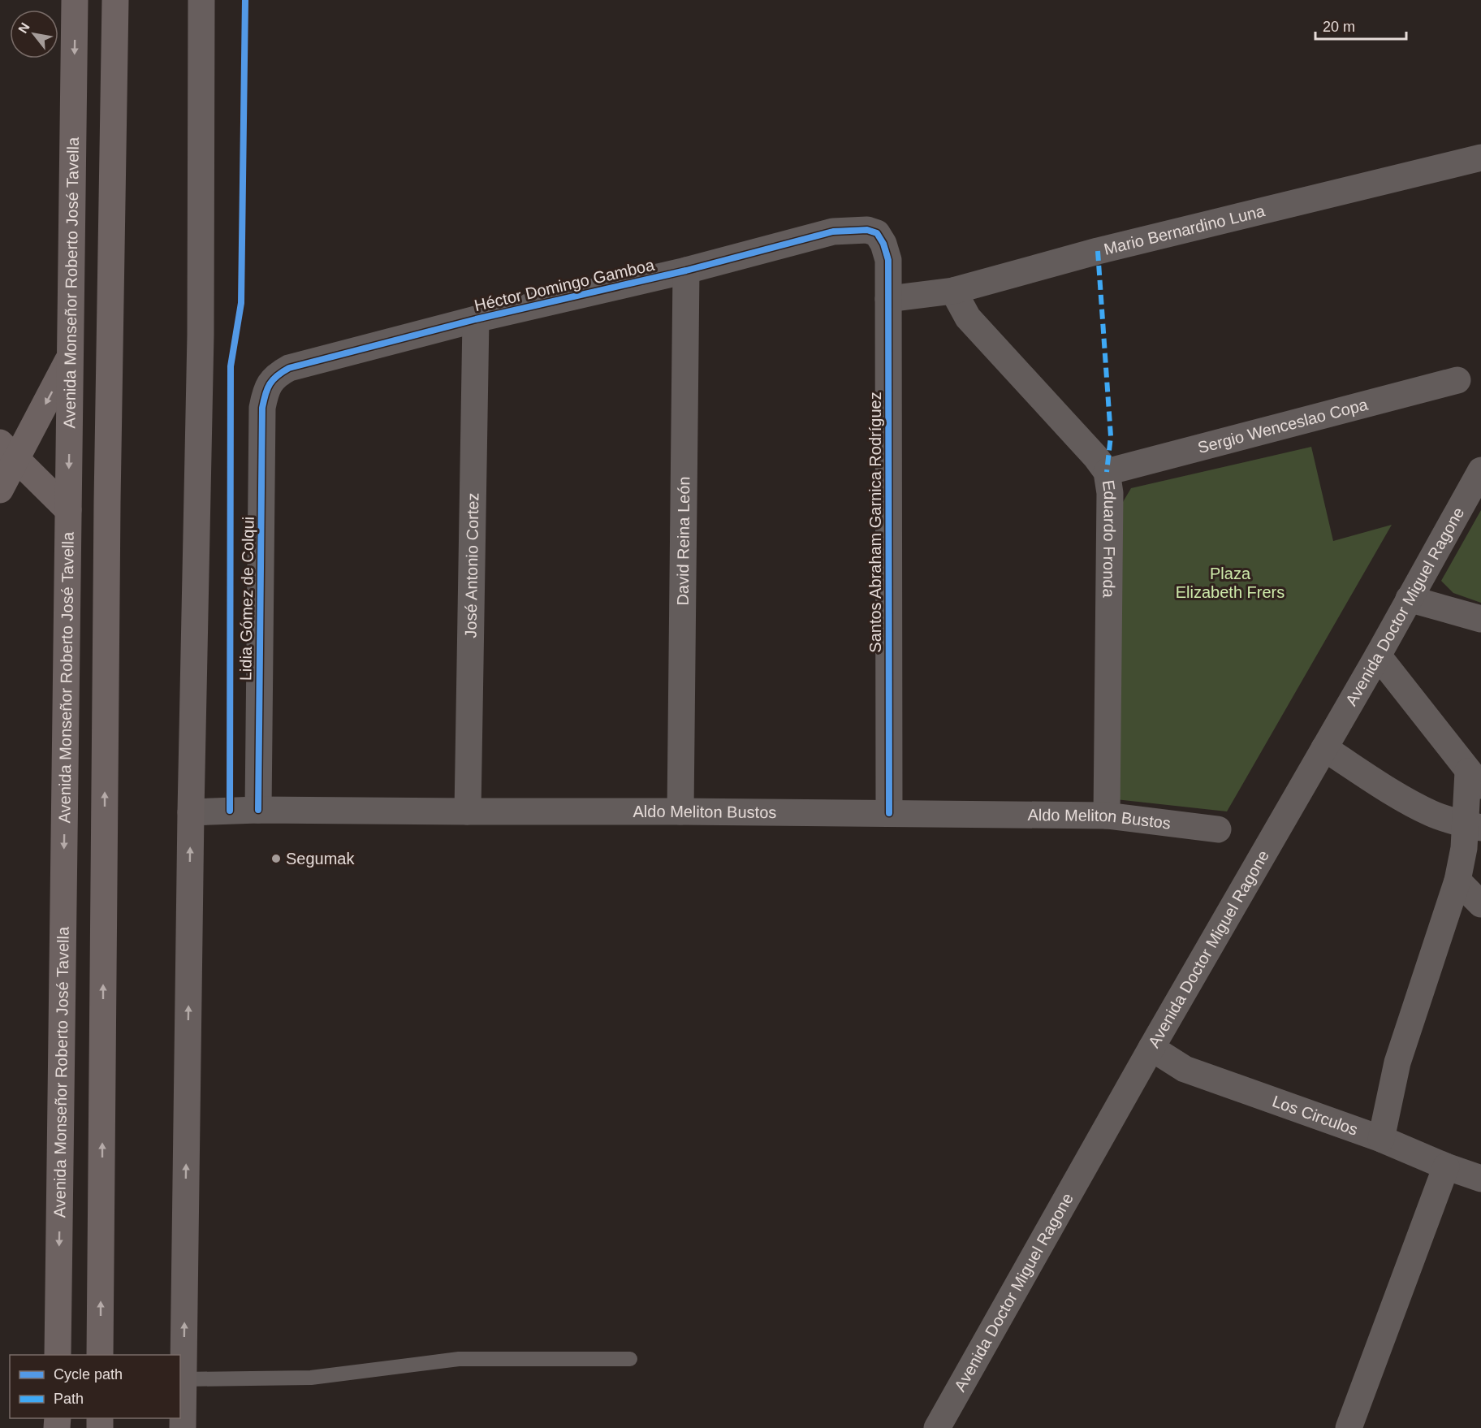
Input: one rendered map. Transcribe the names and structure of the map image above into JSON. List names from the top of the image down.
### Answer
{
  "streets": {
    "highway": ["Avenida Monseñor Roberto José Tavella"],
    "street": [
      "Mario Bernardino Luna",
      "Héctor Domingo Gamboa",
      "Sergio Wenceslao Copa",
      "Santos Abraham Garnica Rodríguez",
      "Eduardo Fronda",
      "David Reina León",
      "José Antonio Cortez",
      "Lidia Gómez de Colqui",
      "Avenida Doctor Miguel Ragone",
      "Aldo Meliton Bustos",
      "Los Circulos"
    ]
  },
  "crossings": [
    ["Mario Bernardino Luna", "Santos Abraham Garnica Rodríguez"],
    ["Mario Bernardino Luna", "Eduardo Fronda"],
    ["Héctor Domingo Gamboa", "Santos Abraham Garnica Rodríguez"],
    ["Héctor Domingo Gamboa", "David Reina León"],
    ["Héctor Domingo Gamboa", "José Antonio Cortez"],
    ["Héctor Domingo Gamboa", "Lidia Gómez de Colqui"],
    ["Sergio Wenceslao Copa", "Eduardo Fronda"],
    ["Santos Abraham Garnica Rodríguez", "Aldo Meliton Bustos"],
    ["Eduardo Fronda", "Aldo Meliton Bustos"],
    ["David Reina León", "Aldo Meliton Bustos"],
    ["José Antonio Cortez", "Aldo Meliton Bustos"],
    ["Lidia Gómez de Colqui", "Aldo Meliton Bustos"],
    ["Avenida Doctor Miguel Ragone", "Los Circulos"]
  ],
  "parks": ["Plaza Elizabeth Frers"],
  "places": ["Segumak"],
  "legend": ["Cycle path", "Path"],
  "scale_bar": "20 m",
  "north": "top left"
}
